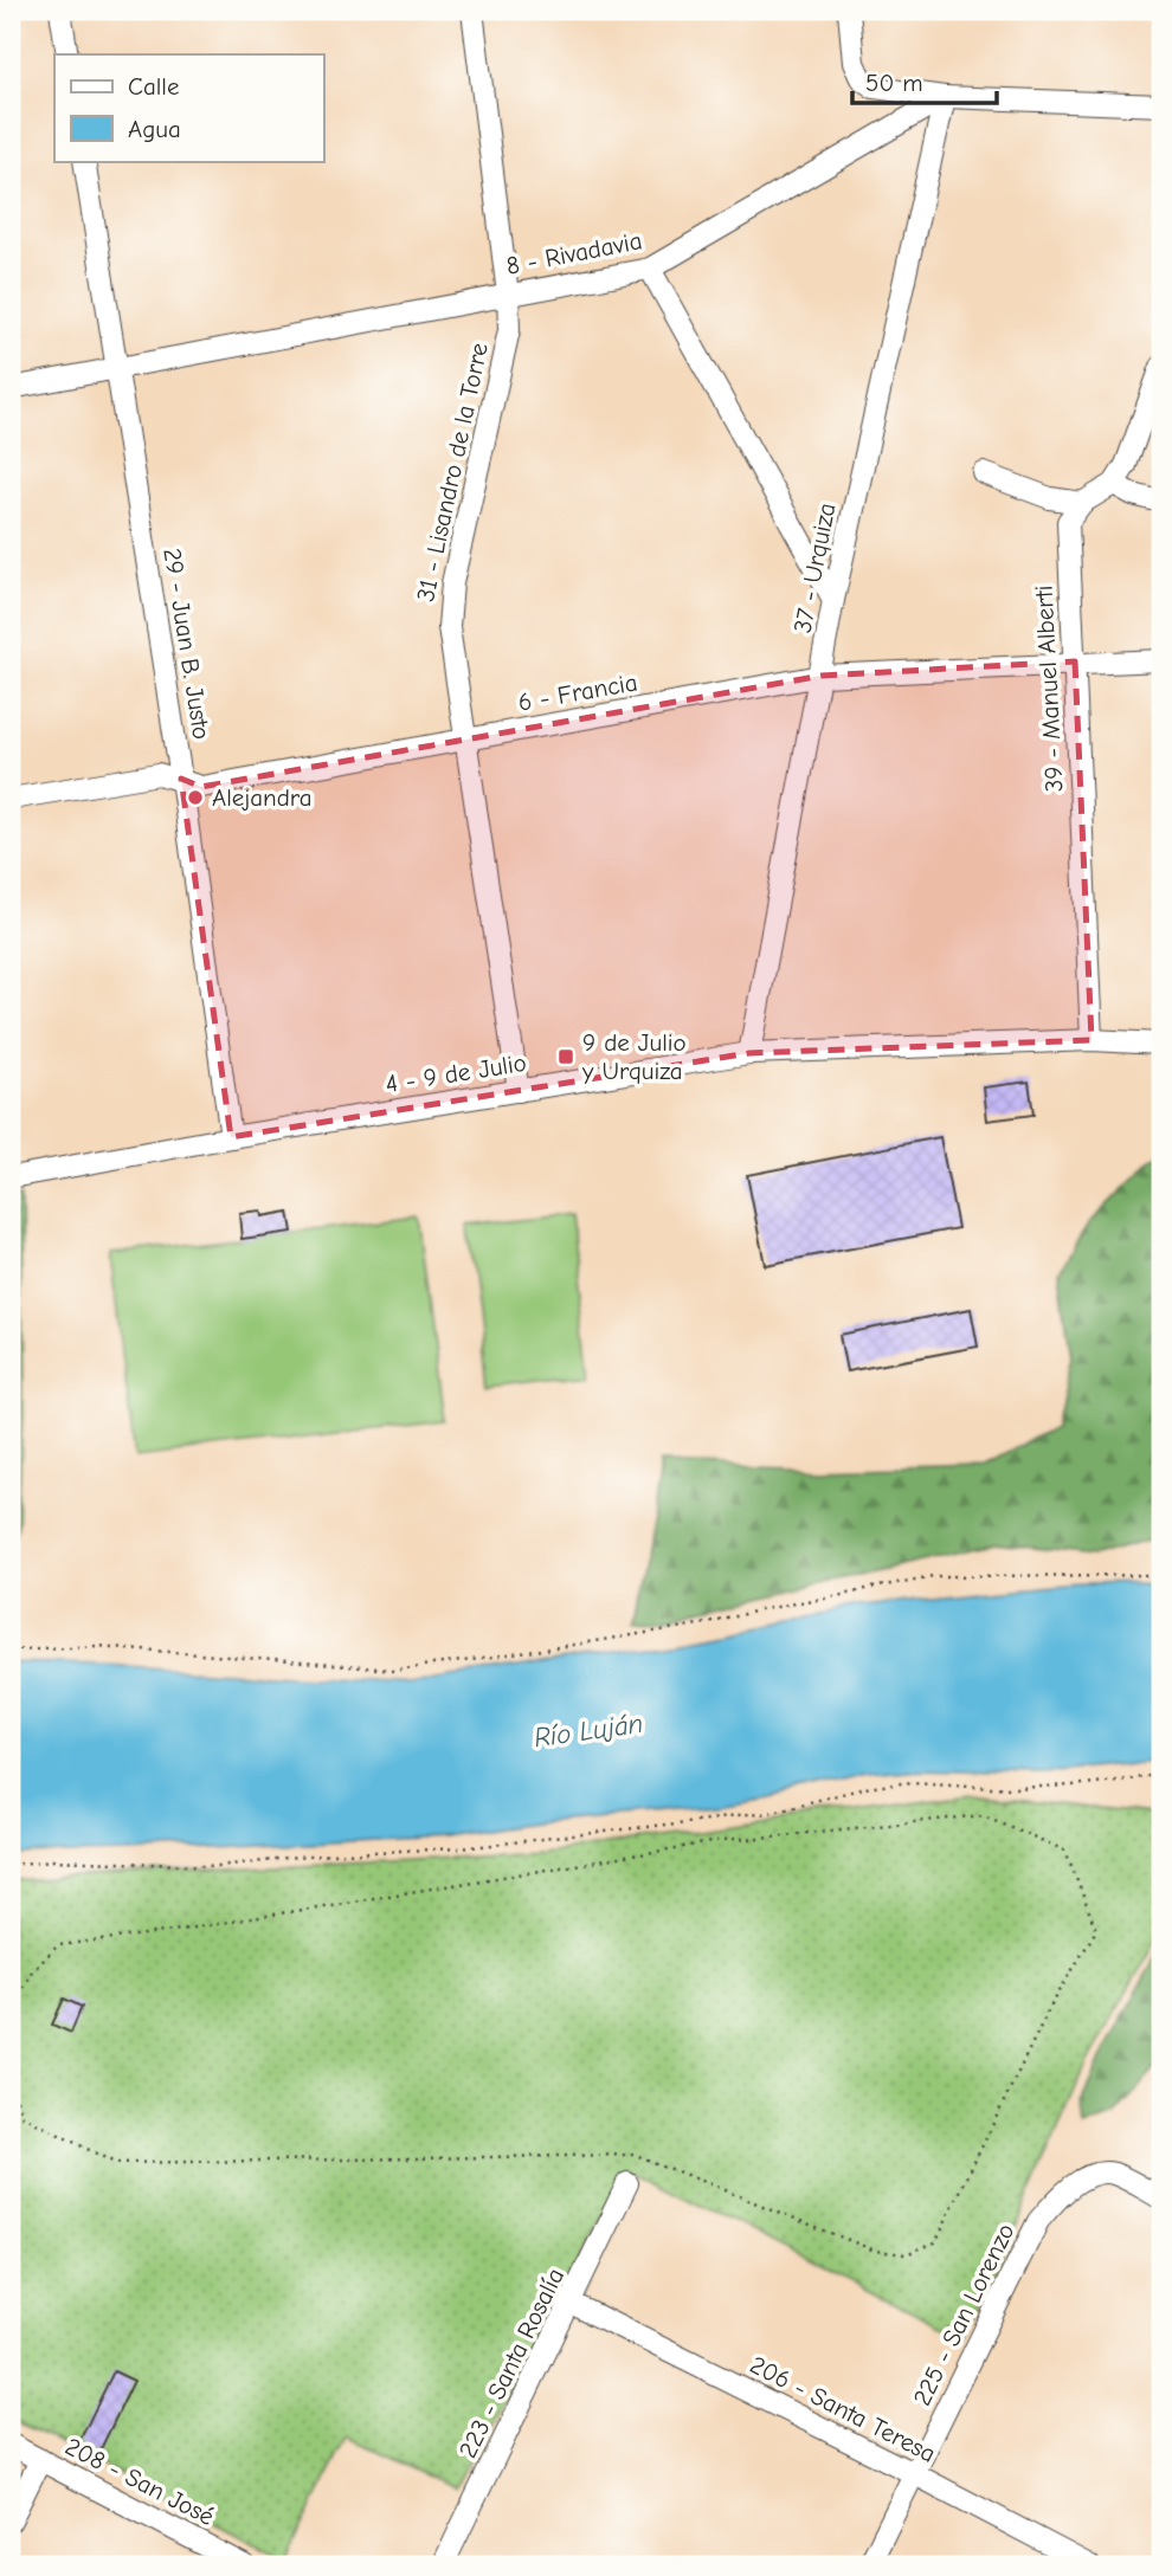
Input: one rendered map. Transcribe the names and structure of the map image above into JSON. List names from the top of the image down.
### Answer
{
  "streets": {
    "street": [
      "8 - Rivadavia",
      "31 - Lisandro de la Torre",
      "37 - Urquiza",
      "29 - Juan B. Justo",
      "39 - Manuel Alberti",
      "6 - Francia",
      "4 - 9 de Julio",
      "225 - San Lorenzo",
      "223 - Santa Rosalía",
      "206 - Santa Teresa",
      "208 - San José"
    ]
  },
  "crossings": [
    ["8 - Rivadavia", "31 - Lisandro de la Torre"],
    ["8 - Rivadavia", "37 - Urquiza"],
    ["8 - Rivadavia", "29 - Juan B. Justo"],
    ["31 - Lisandro de la Torre", "6 - Francia"],
    ["31 - Lisandro de la Torre", "4 - 9 de Julio"],
    ["37 - Urquiza", "6 - Francia"],
    ["37 - Urquiza", "4 - 9 de Julio"],
    ["29 - Juan B. Justo", "6 - Francia"],
    ["29 - Juan B. Justo", "4 - 9 de Julio"],
    ["39 - Manuel Alberti", "6 - Francia"],
    ["39 - Manuel Alberti", "4 - 9 de Julio"],
    ["225 - San Lorenzo", "206 - Santa Teresa"],
    ["223 - Santa Rosalía", "206 - Santa Teresa"]
  ],
  "water": ["Río Luján"],
  "places": {
    "other": ["Alejandra"],
    "transit": ["9 de Julio y Urquiza"]
  },
  "legend": ["Calle", "Agua"],
  "scale_bar": "50 m"
}
